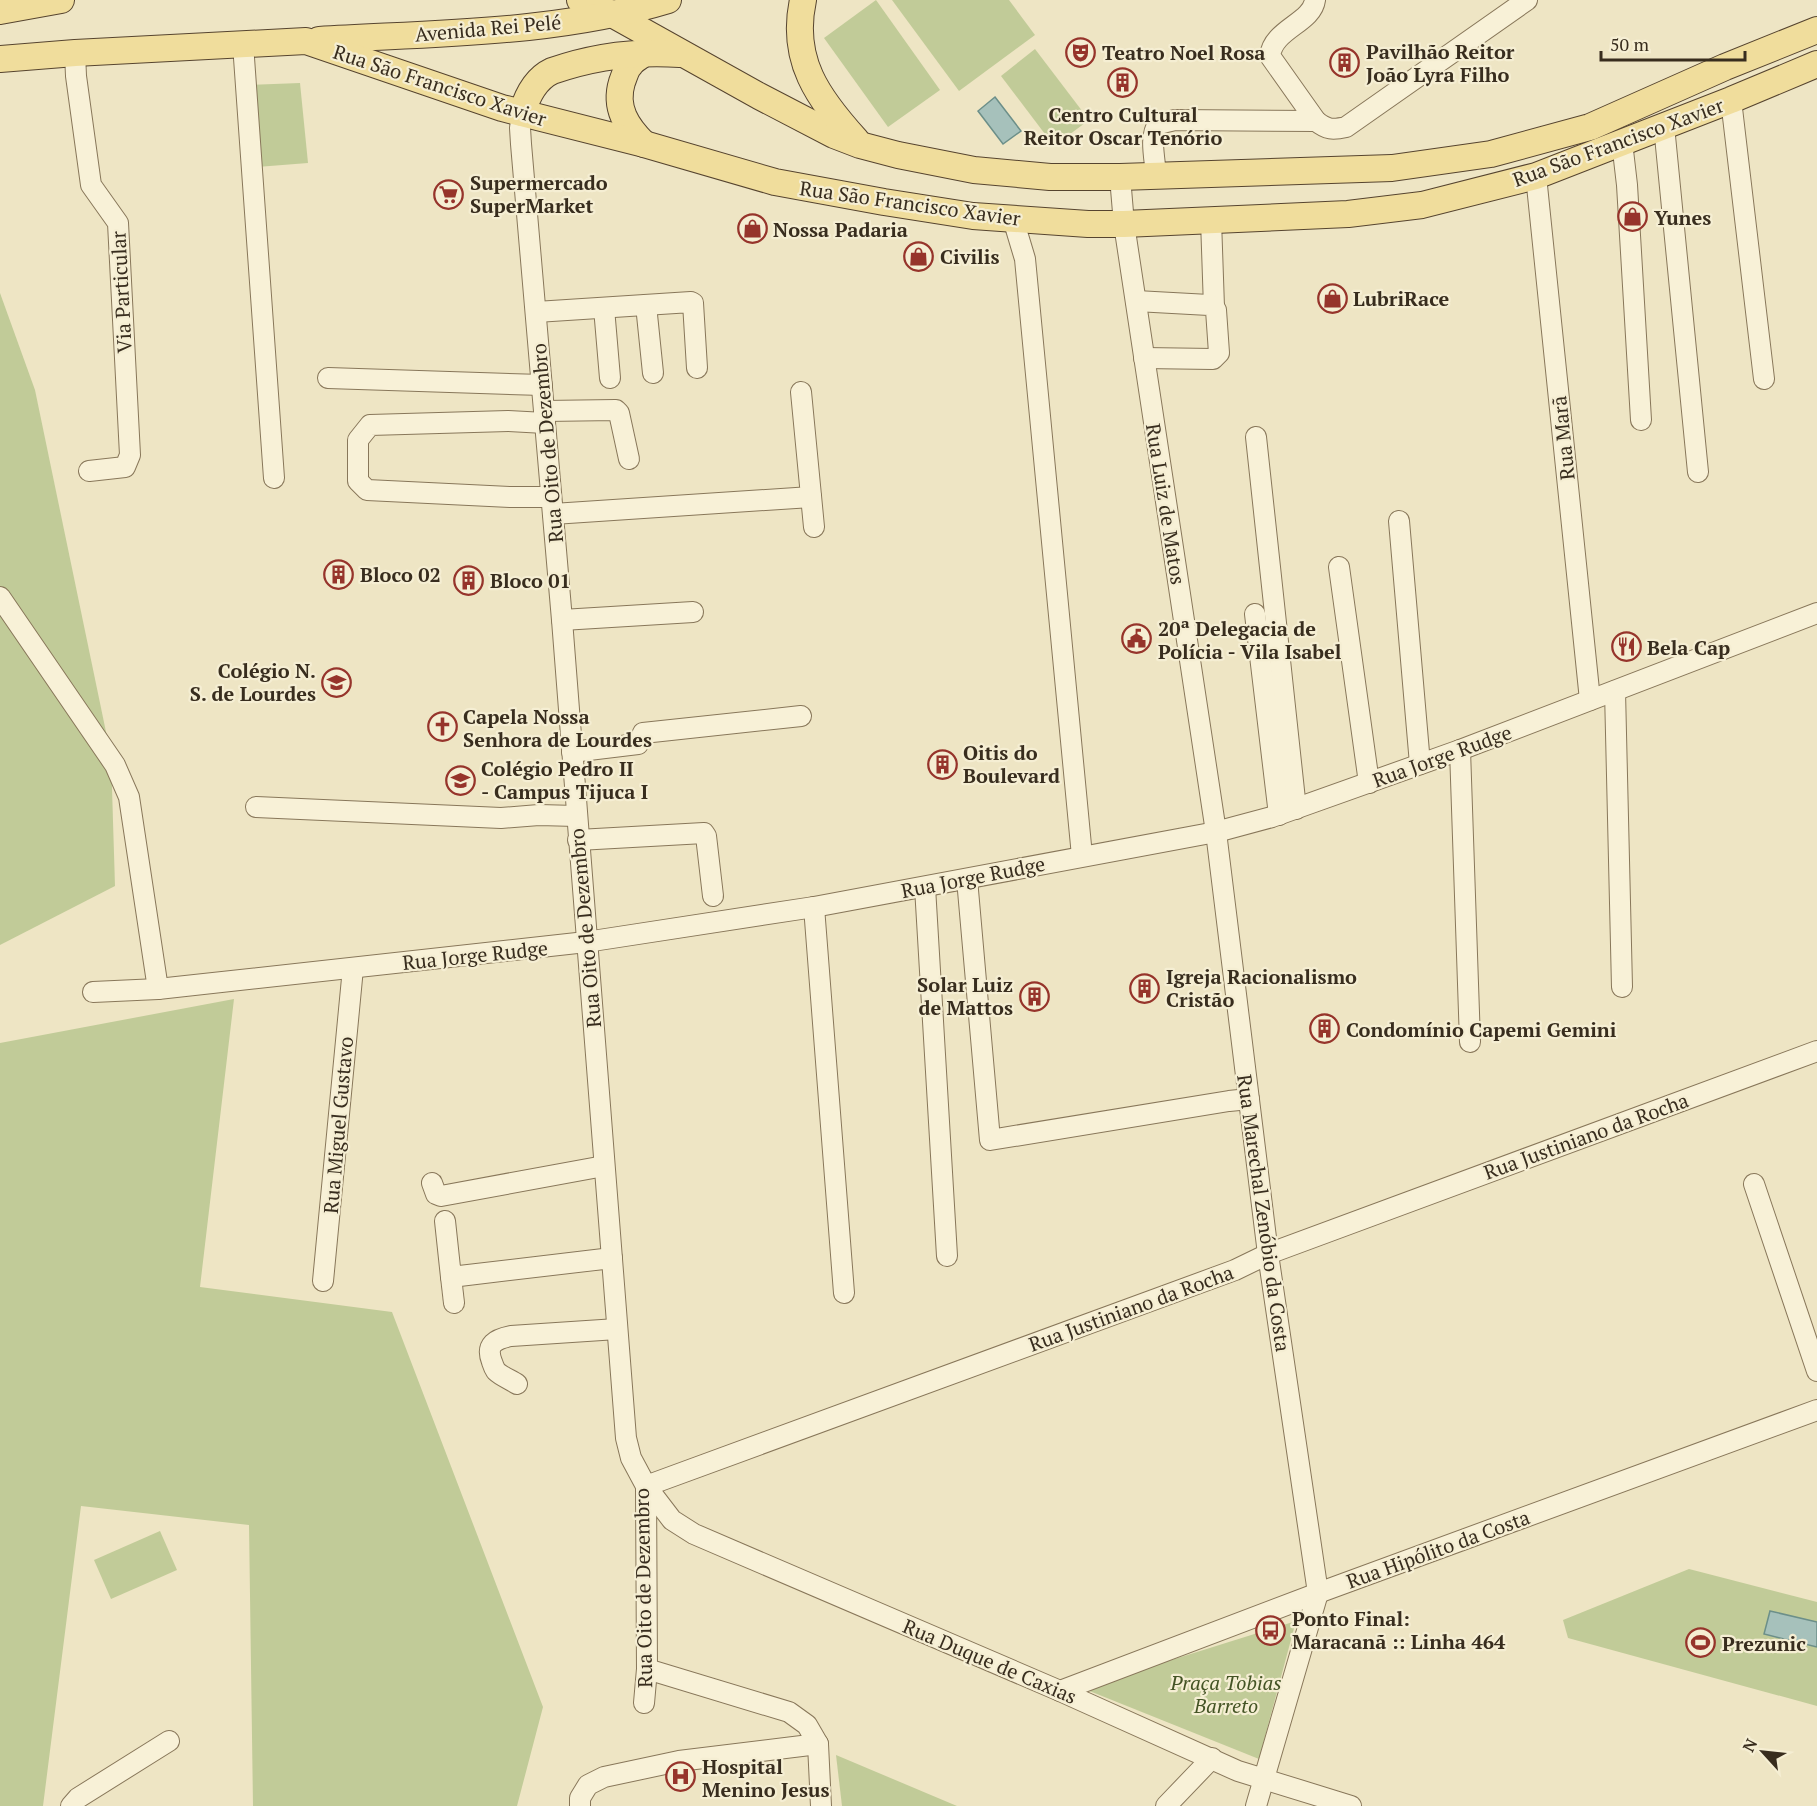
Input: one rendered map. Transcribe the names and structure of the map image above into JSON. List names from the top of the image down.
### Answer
{
  "streets": {
    "main road": ["Avenida Rei Pelé", "Rua São Francisco Xavier"],
    "street": [
      "Via Particular",
      "Rua Marã",
      "Rua Oito de Dezembro",
      "Rua Luiz de Matos",
      "Rua Jorge Rudge",
      "Rua Miguel Gustavo",
      "Rua Justiniano da Rocha",
      "Rua Marechal Zenóbio da Costa",
      "Rua Hipólito da Costa",
      "Rua Duque de Caxias"
    ]
  },
  "crossings": [
    ["Avenida Rei Pelé", "Rua São Francisco Xavier"],
    ["Rua São Francisco Xavier", "Via Particular"],
    ["Rua São Francisco Xavier", "Rua Marã"],
    ["Rua São Francisco Xavier", "Rua Oito de Dezembro"],
    ["Rua São Francisco Xavier", "Rua Luiz de Matos"],
    ["Rua Marã", "Rua Jorge Rudge"],
    ["Rua Oito de Dezembro", "Rua Jorge Rudge"],
    ["Rua Oito de Dezembro", "Rua Justiniano da Rocha"],
    ["Rua Oito de Dezembro", "Rua Duque de Caxias"],
    ["Rua Luiz de Matos", "Rua Jorge Rudge"],
    ["Rua Luiz de Matos", "Rua Marechal Zenóbio da Costa"],
    ["Rua Jorge Rudge", "Rua Miguel Gustavo"],
    ["Rua Jorge Rudge", "Rua Marechal Zenóbio da Costa"],
    ["Rua Justiniano da Rocha", "Rua Marechal Zenóbio da Costa"],
    ["Rua Justiniano da Rocha", "Rua Duque de Caxias"],
    ["Rua Marechal Zenóbio da Costa", "Rua Hipólito da Costa"],
    ["Rua Hipólito da Costa", "Rua Duque de Caxias"]
  ],
  "parks": ["Praça Tobias Barreto"],
  "places": {
    "theatre": ["Teatro Noel Rosa"],
    "building": [
      "Pavilhão Reitor João Lyra Filho",
      "Centro Cultural Reitor Oscar Tenório",
      "Bloco 02",
      "Bloco 01",
      "Oitis do Boulevard",
      "Igreja Racionalismo Cristão",
      "Solar Luiz de Mattos",
      "Condomínio Capemi Gemini"
    ],
    "supermarket": ["Supermercado SuperMarket"],
    "shop": [
      "Yunes",
      "Nossa Padaria",
      "Civilis",
      "LubriRace"
    ],
    "public building": ["20ª Delegacia de Polícia - Vila Isabel"],
    "restaurant": ["Bela Cap"],
    "school or university": ["Colégio N. S. de Lourdes", "Colégio Pedro II - Campus Tijuca I"],
    "church": ["Capela Nossa Senhora de Lourdes"],
    "bus stop": ["Ponto Final: Maracanã :: Linha 464"],
    "sports": ["Prezunic"],
    "hospital": ["Hospital Menino Jesus"]
  },
  "scale_bar": "50 m",
  "north": "top left"
}
